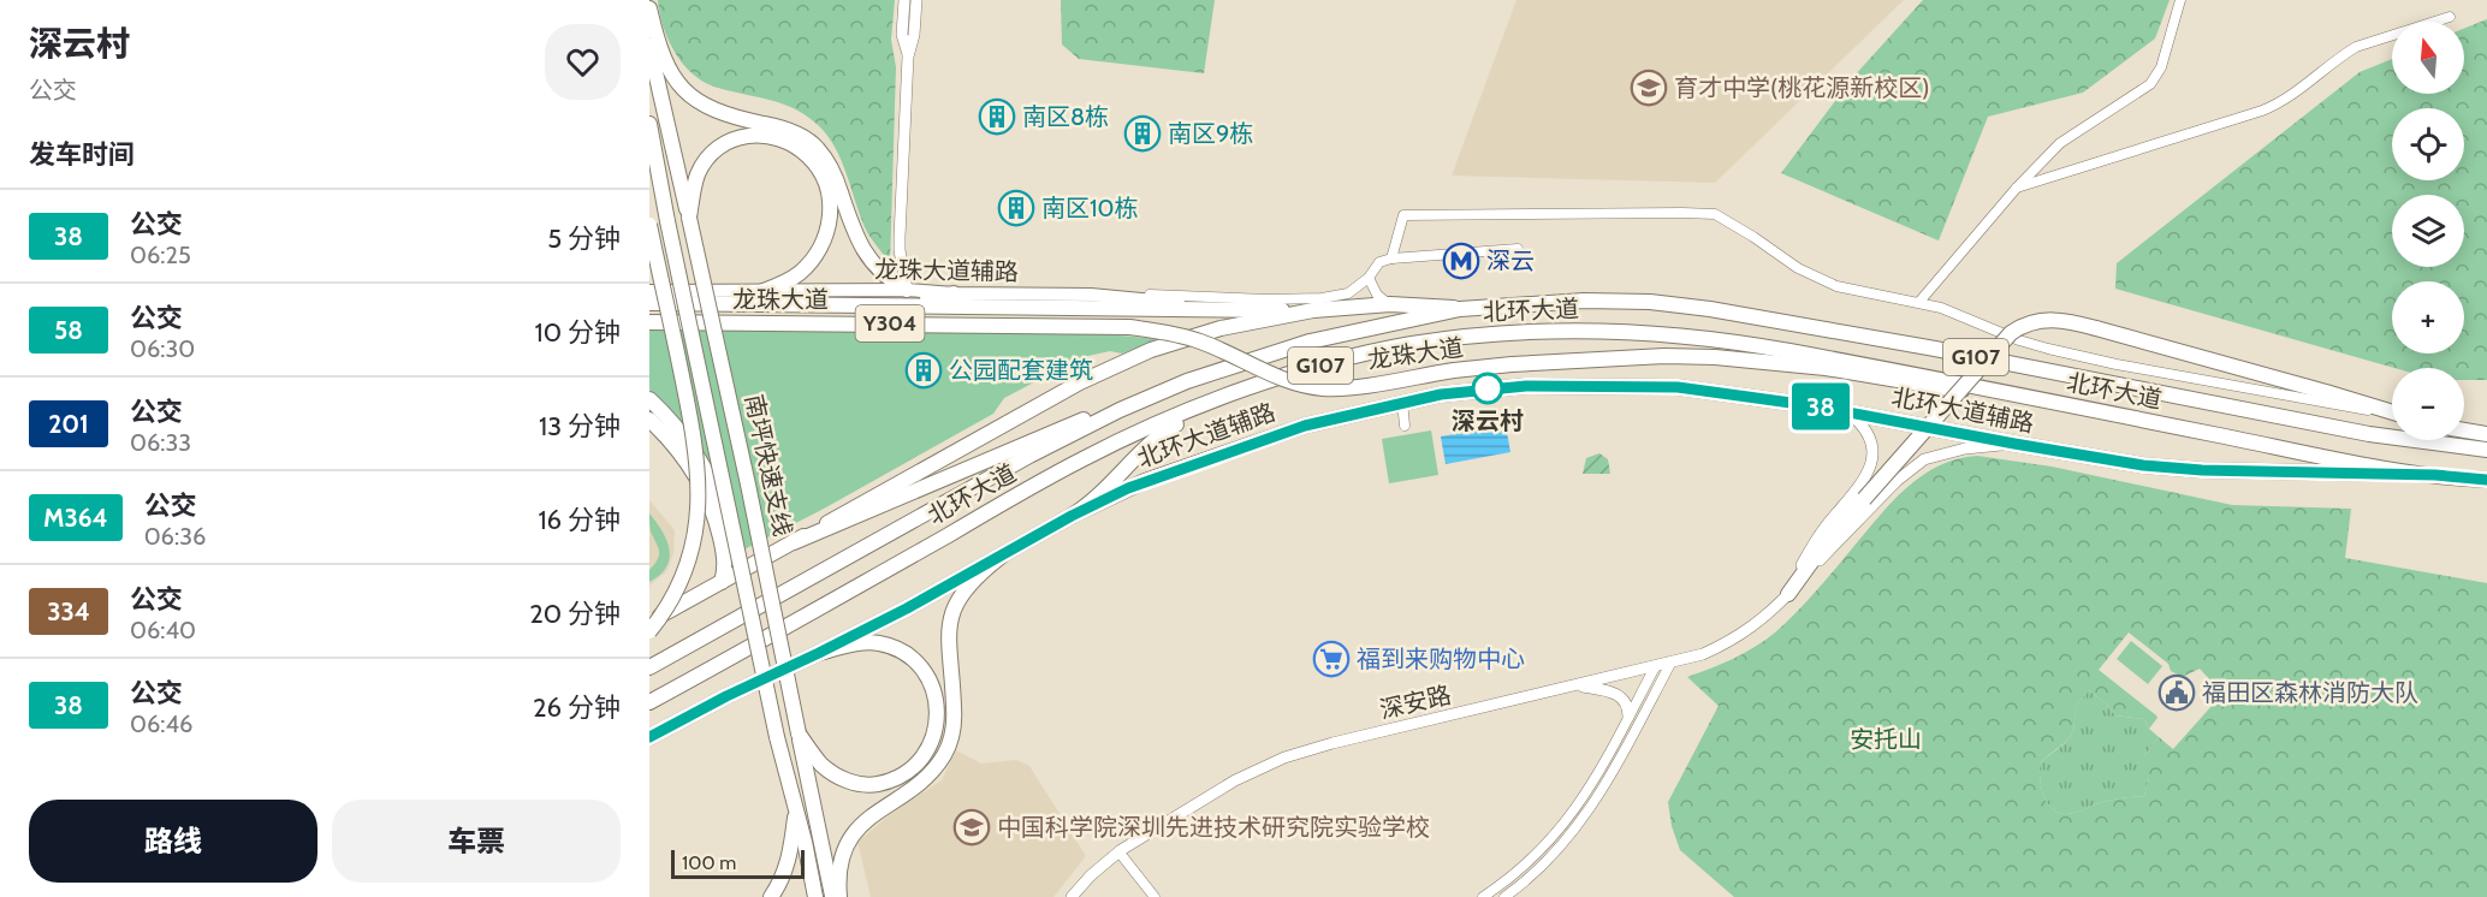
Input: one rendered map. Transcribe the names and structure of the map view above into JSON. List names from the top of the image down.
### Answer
{
  "streets": {
    "main road": [
      "龙珠大道辅路",
      "龙珠大道",
      "北环大道",
      "Y304",
      "G107",
      "北环大道辅路",
      "南坪快速支线"
    ],
    "street": ["深安路"]
  },
  "crossings": [
    ["龙珠大道辅路", "龙珠大道"],
    ["龙珠大道", "北环大道"],
    ["北环大道", "北环大道辅路"],
    ["北环大道辅路", "深安路"]
  ],
  "parks": ["安托山"],
  "places": {
    "school or university": ["育才中学(桃花源新校区)", "中国科学院深圳先进技术研究院实验学校"],
    "building": [
      "南区8栋",
      "南区9栋",
      "南区10栋",
      "公园配套建筑"
    ],
    "metro station": ["深云"],
    "other": ["深云村"],
    "supermarket": ["福到来购物中心"],
    "public building": ["福田区森林消防大队"]
  },
  "lines": ["bus line 38"],
  "scale_bar": "100 m",
  "north": "top",
  "page": {
    "heading": [
      ["深云村", "公交"],
      "发车时间"
    ],
    "on_map": "38",
    "map_buttons": ["+", "−"],
    "list": [
      {
        "mark": "38",
        "name": "公交",
        "note": "06:25",
        "value": "5 分钟"
      },
      {
        "mark": "58",
        "name": "公交",
        "note": "06:30",
        "value": "10 分钟"
      },
      {
        "mark": "201",
        "name": "公交",
        "note": "06:33",
        "value": "13 分钟"
      },
      {
        "mark": "M364",
        "name": "公交",
        "note": "06:36",
        "value": "16 分钟"
      },
      {
        "mark": "334",
        "name": "公交",
        "note": "06:40",
        "value": "20 分钟"
      },
      {
        "mark": "38",
        "name": "公交",
        "note": "06:46",
        "value": "26 分钟"
      }
    ],
    "buttons": ["路线", "车票"],
    "scale": "100 m"
  }
}
